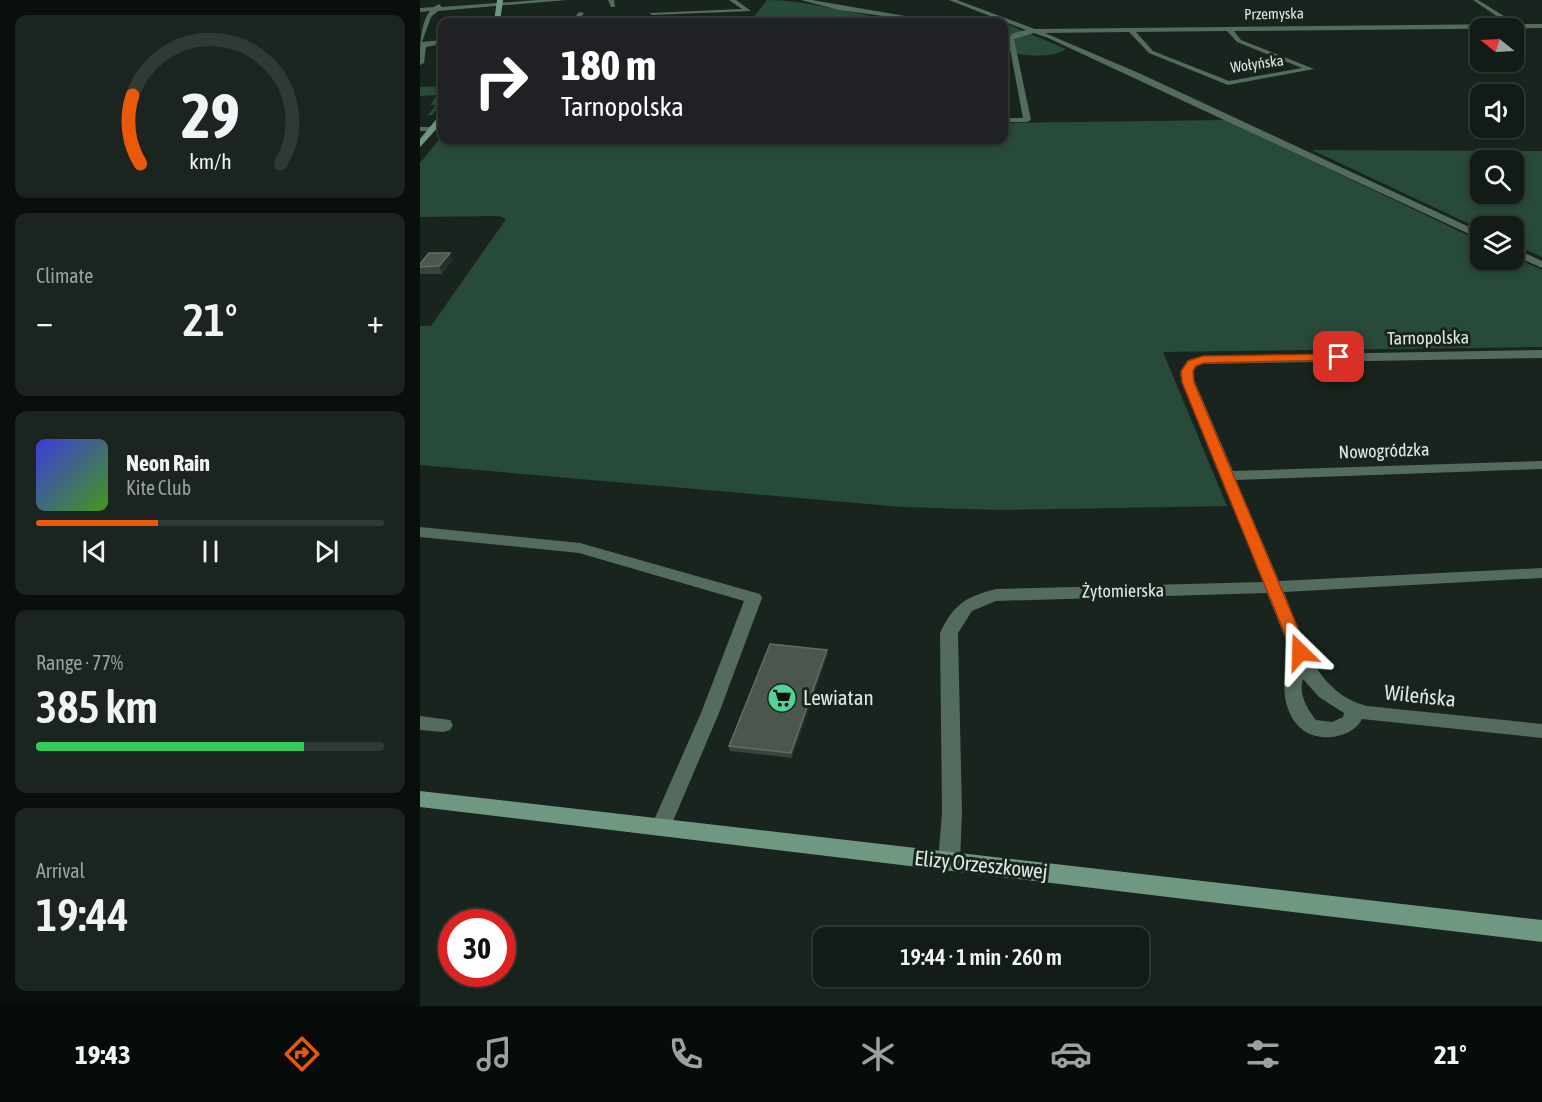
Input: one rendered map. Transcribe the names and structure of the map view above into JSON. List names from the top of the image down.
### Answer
{
  "streets": {
    "street": [
      "Przemyska",
      "Wołyńska",
      "Tarnopolska",
      "Nowogródzka",
      "Żytomierska",
      "Wileńska",
      "Elizy Orzeszkowej"
    ]
  },
  "crossings": [
    ["Przemyska", "Wołyńska"],
    ["Tarnopolska", "Nowogródzka"],
    ["Żytomierska", "Elizy Orzeszkowej"]
  ],
  "places": {
    "supermarket": ["Lewiatan"]
  },
  "north": "left",
  "page": {
    "turn": ["180 m", "Tarnopolska"],
    "tile": [
      "Climate",
      ["Range · 77%", "385 km"],
      ["Arrival", "19:44"]
    ],
    "heat": ["−", "21°", "+"],
    "song": ["Neon Rain", "Kite Club"],
    "limit": "30",
    "trip": "19:44 · 1 min · 260 m",
    "tabs": ["19:43", "21°"],
    "gauge": ["29", "km/h"]
  }
}
